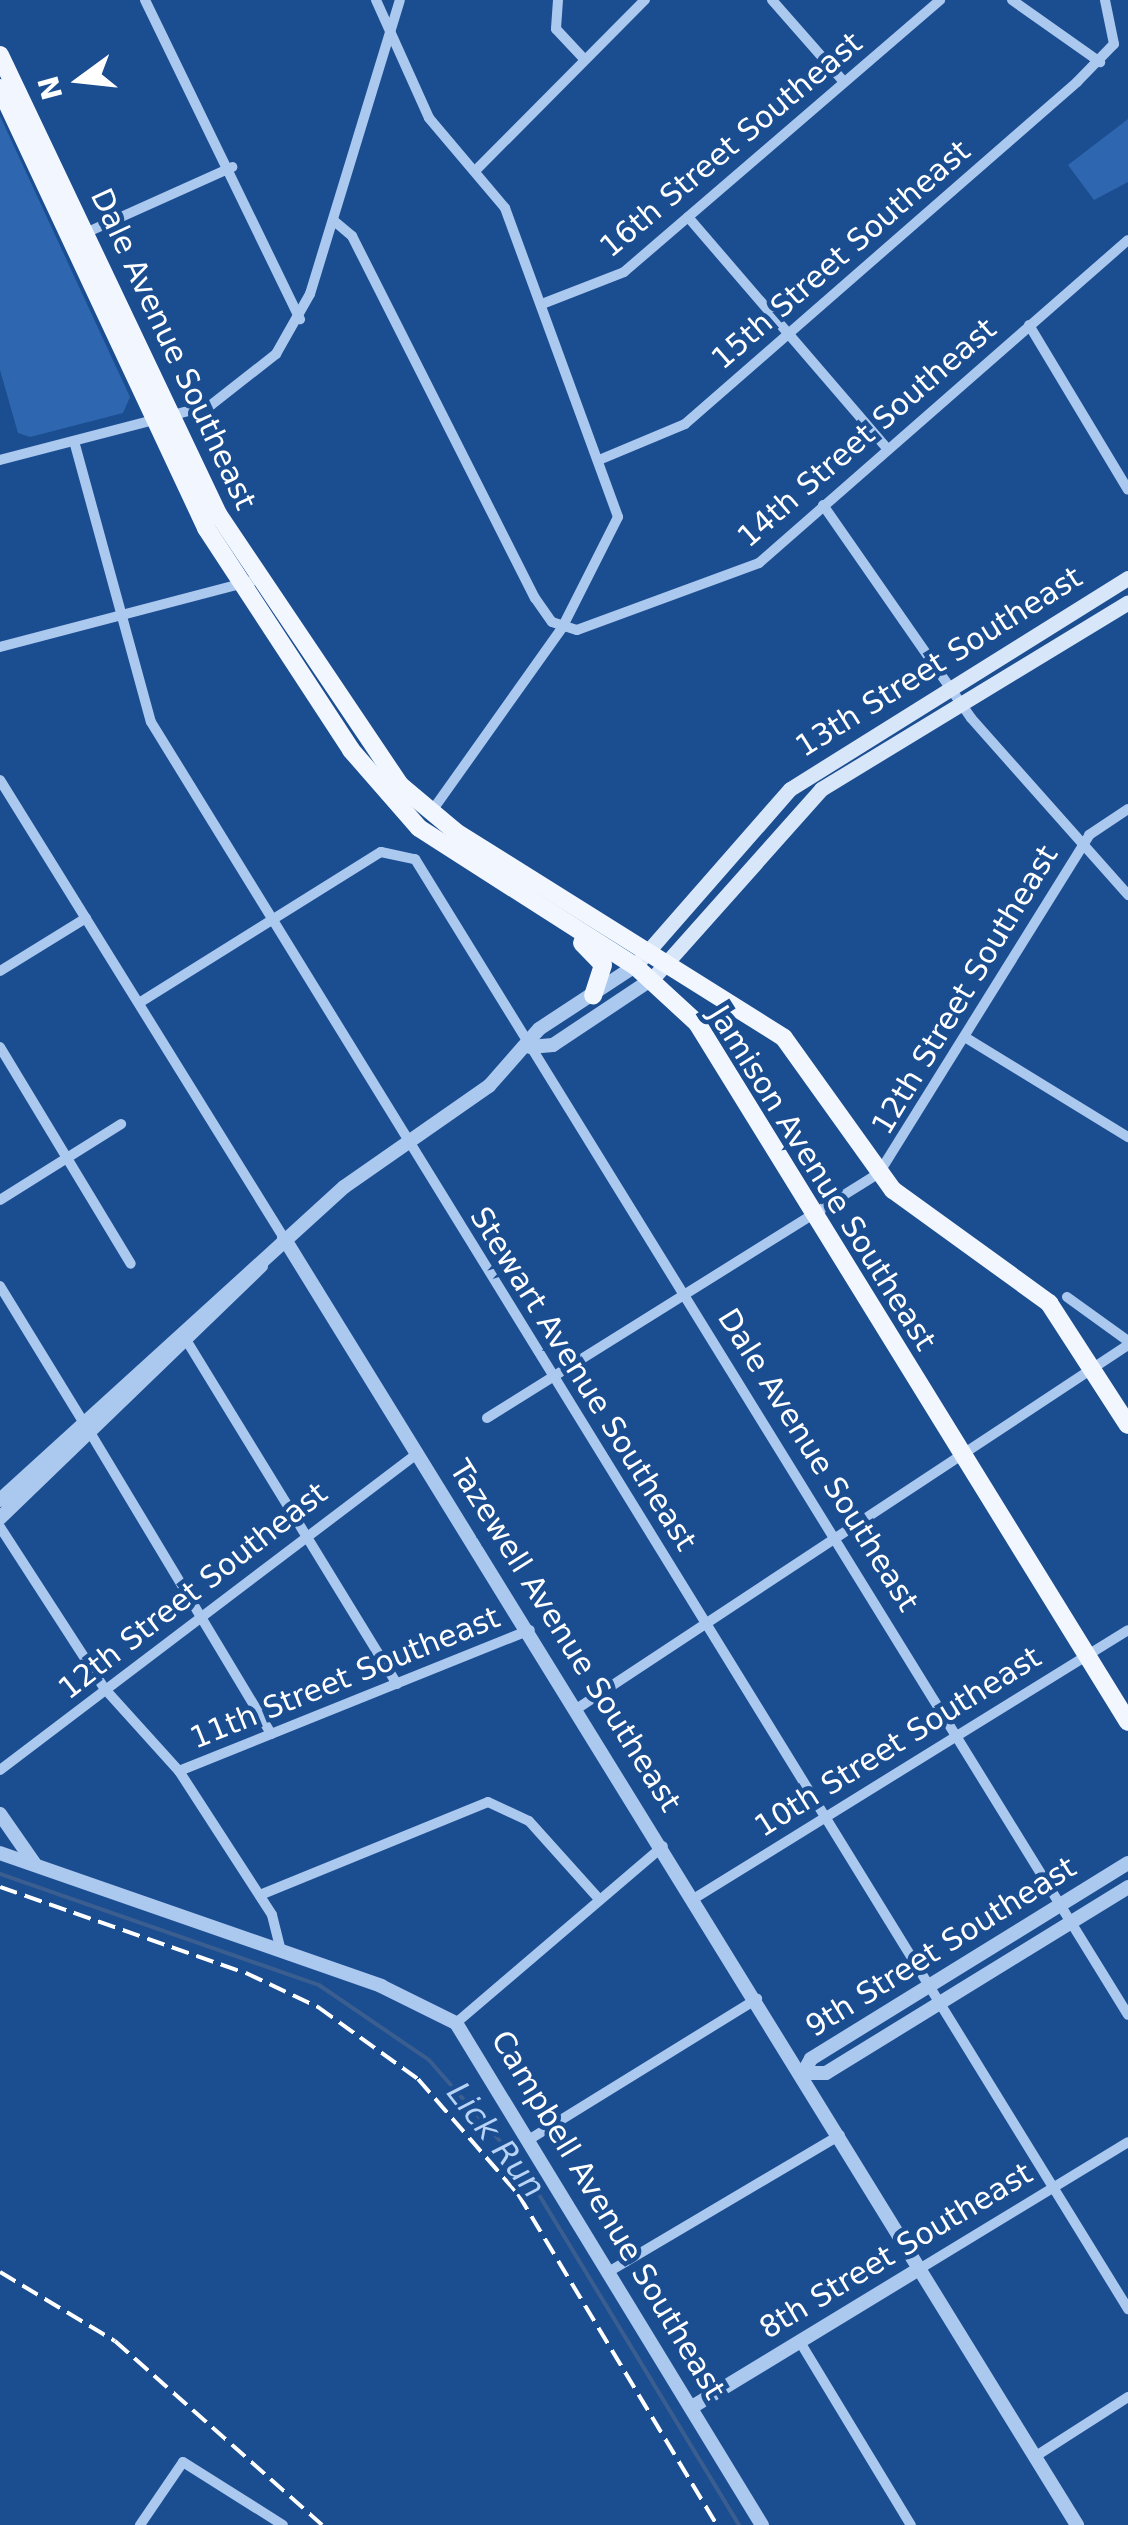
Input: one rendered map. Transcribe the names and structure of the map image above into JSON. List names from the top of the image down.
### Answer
{
  "streets": {
    "main road": ["Dale Avenue Southeast", "13th Street Southeast", "Jamison Avenue Southeast"],
    "street": [
      "16th Street Southeast",
      "15th Street Southeast",
      "14th Street Southeast",
      "12th Street Southeast",
      "Stewart Avenue Southeast",
      "Tazewell Avenue Southeast",
      "11th Street Southeast",
      "10th Street Southeast",
      "9th Street Southeast",
      "Campbell Avenue Southeast",
      "8th Street Southeast"
    ]
  },
  "crossings": [
    ["Dale Avenue Southeast", "13th Street Southeast"],
    ["Dale Avenue Southeast", "12th Street Southeast"],
    ["Dale Avenue Southeast", "Jamison Avenue Southeast"],
    ["Dale Avenue Southeast", "Stewart Avenue Southeast"],
    ["Dale Avenue Southeast", "10th Street Southeast"],
    ["Dale Avenue Southeast", "9th Street Southeast"],
    ["13th Street Southeast", "Jamison Avenue Southeast"],
    ["13th Street Southeast", "Stewart Avenue Southeast"],
    ["13th Street Southeast", "Tazewell Avenue Southeast"],
    ["12th Street Southeast", "Jamison Avenue Southeast"],
    ["12th Street Southeast", "Stewart Avenue Southeast"],
    ["12th Street Southeast", "Tazewell Avenue Southeast"],
    ["Jamison Avenue Southeast", "10th Street Southeast"],
    ["Stewart Avenue Southeast", "10th Street Southeast"],
    ["Stewart Avenue Southeast", "9th Street Southeast"],
    ["Stewart Avenue Southeast", "8th Street Southeast"],
    ["Tazewell Avenue Southeast", "11th Street Southeast"],
    ["Tazewell Avenue Southeast", "10th Street Southeast"],
    ["Tazewell Avenue Southeast", "9th Street Southeast"],
    ["Tazewell Avenue Southeast", "8th Street Southeast"],
    ["Campbell Avenue Southeast", "8th Street Southeast"]
  ],
  "water": ["Lick Run"],
  "north": "left"
}
